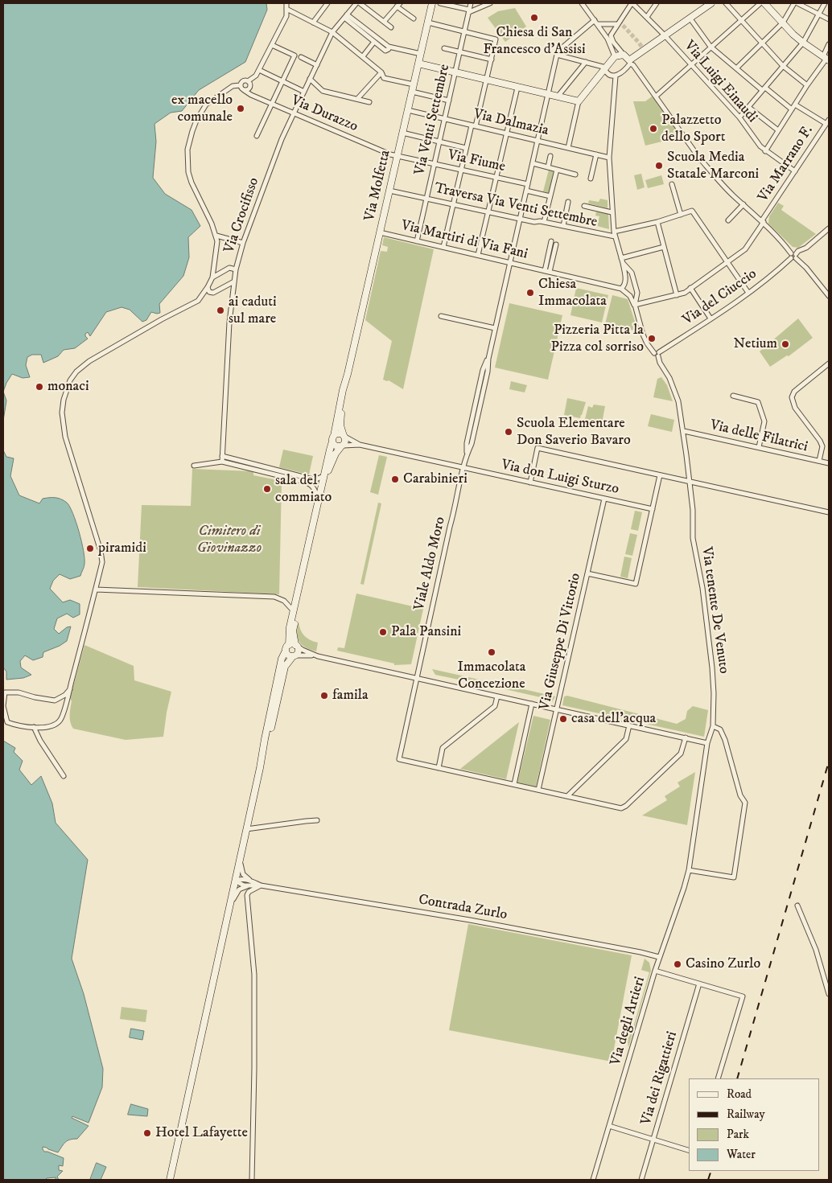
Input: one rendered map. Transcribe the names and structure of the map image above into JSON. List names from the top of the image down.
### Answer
{
  "streets": {
    "main road": ["Via Molfetta"],
    "street": [
      "Via Luigi Einaudi",
      "Via Durazzo",
      "Via Venti Settembre",
      "Via Dalmazia",
      "Via Fiume",
      "Via Marrano F.",
      "Traversa Via Venti Settembre",
      "Via Crocifisso",
      "Via Martiri di Via Fani",
      "Via del Ciuccio",
      "Via delle Filatrici",
      "Via don Luigi Sturzo",
      "Viale Aldo Moro",
      "Via tenente De Venuto",
      "Via Giuseppe Di Vittorio",
      "Contrada Zurlo",
      "Via degli Artieri",
      "Via dei Rigattieri"
    ]
  },
  "crossings": [
    ["Via Luigi Einaudi", "Via Marrano F."],
    ["Via Durazzo", "Via Fiume"],
    ["Via Durazzo", "Via Molfetta"],
    ["Via Durazzo", "Via Crocifisso"],
    ["Via Venti Settembre", "Via Dalmazia"],
    ["Via Venti Settembre", "Via Fiume"],
    ["Via Venti Settembre", "Traversa Via Venti Settembre"],
    ["Via Venti Settembre", "Via Martiri di Via Fani"],
    ["Via Dalmazia", "Via Molfetta"],
    ["Via Dalmazia", "Viale Aldo Moro"],
    ["Via Dalmazia", "Via tenente De Venuto"],
    ["Via Fiume", "Via Molfetta"],
    ["Via Fiume", "Viale Aldo Moro"],
    ["Via Marrano F.", "Via tenente De Venuto"],
    ["Via Molfetta", "Traversa Via Venti Settembre"],
    ["Via Molfetta", "Via Martiri di Via Fani"],
    ["Traversa Via Venti Settembre", "Viale Aldo Moro"],
    ["Traversa Via Venti Settembre", "Via tenente De Venuto"],
    ["Via Martiri di Via Fani", "Viale Aldo Moro"],
    ["Via del Ciuccio", "Via tenente De Venuto"],
    ["Via delle Filatrici", "Via tenente De Venuto"],
    ["Via don Luigi Sturzo", "Viale Aldo Moro"],
    ["Via don Luigi Sturzo", "Via Giuseppe Di Vittorio"],
    ["Via tenente De Venuto", "Via degli Artieri"],
    ["Contrada Zurlo", "Via degli Artieri"]
  ],
  "parks": ["Cimitero di Giovinazzo"],
  "places": [
    "Chiesa di San Francesco d'Assisi",
    "ex macello comunale",
    "Palazzetto dello Sport",
    "Scuola Media Statale Marconi",
    "Chiesa Immacolata",
    "ai caduti sul mare",
    "Pizzeria Pitta la Pizza col sorriso",
    "Netium",
    "monaci",
    "Scuola Elementare Don Saverio Bavaro",
    "Carabinieri",
    "sala del commiato",
    "piramidi",
    "Pala Pansini",
    "Immacolata Concezione",
    "famila",
    "casa dell'acqua",
    "Casino Zurlo",
    "Hotel Lafayette"
  ],
  "legend": [
    "Road",
    "Railway",
    "Park",
    "Water"
  ]
}
